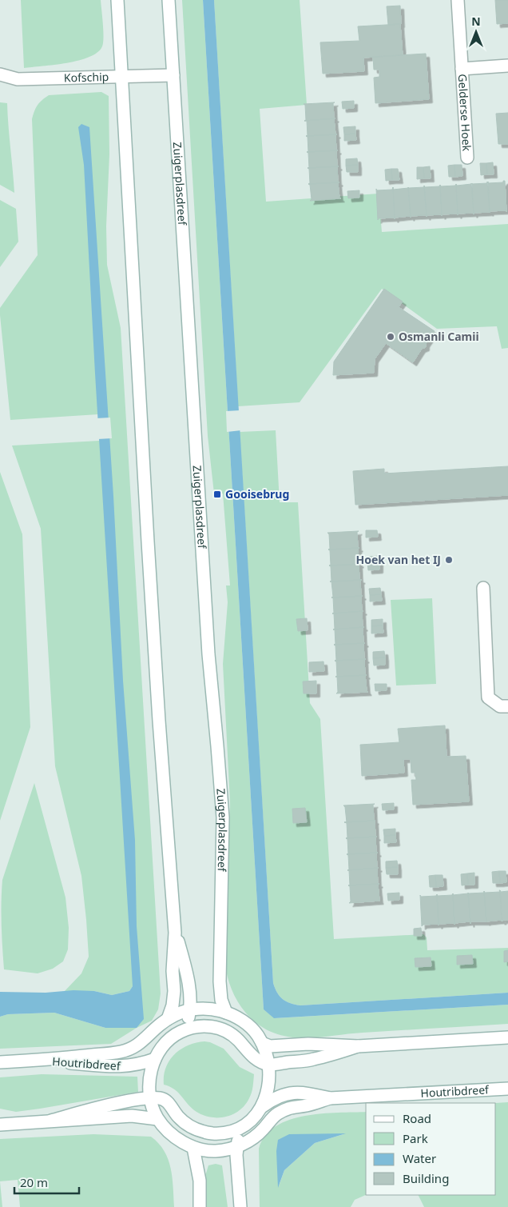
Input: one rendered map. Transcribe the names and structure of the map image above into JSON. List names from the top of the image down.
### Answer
{
  "streets": {
    "main road": [
      "Kofschip",
      "Gelderse Hoek",
      "Zuigerplasdreef",
      "Houtribdreef"
    ]
  },
  "crossings": [
    ["Kofschip", "Zuigerplasdreef"]
  ],
  "places": {
    "other": ["Osmanli Camii", "Hoek van het IJ"],
    "transit": ["Gooisebrug"]
  },
  "legend": [
    "Road",
    "Park",
    "Water",
    "Building"
  ],
  "scale_bar": "20 m",
  "north": "top"
}
